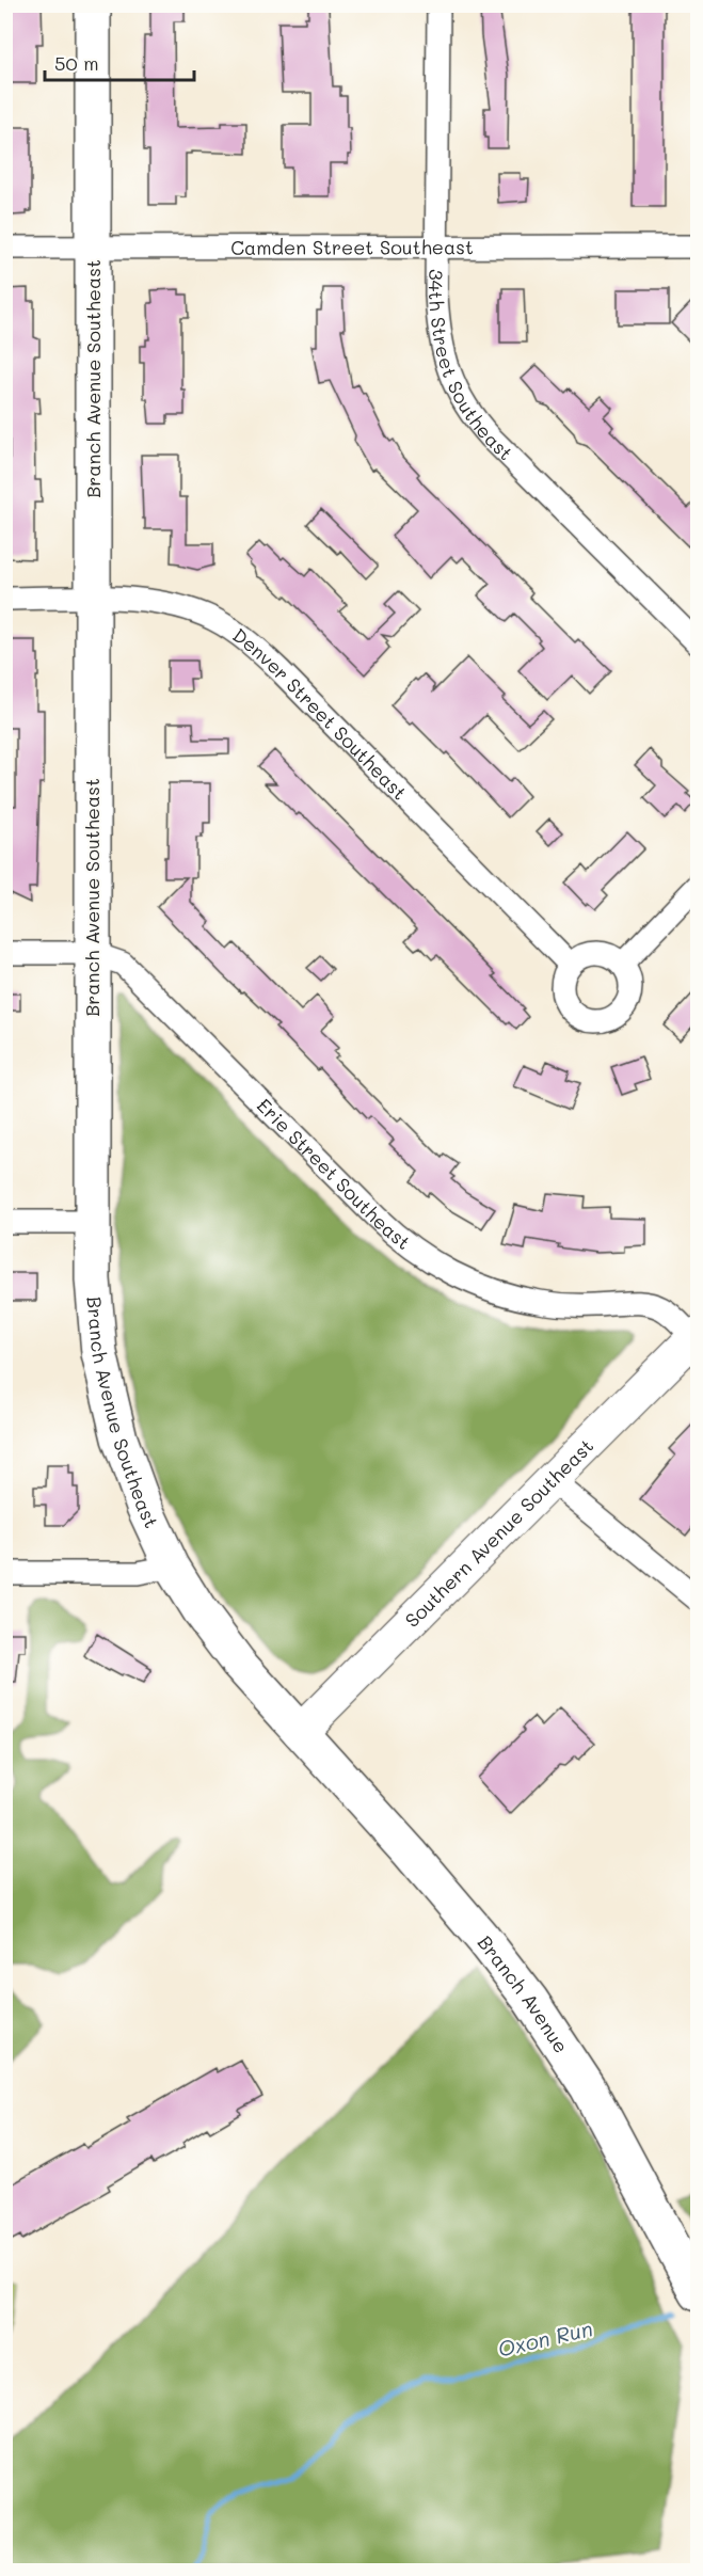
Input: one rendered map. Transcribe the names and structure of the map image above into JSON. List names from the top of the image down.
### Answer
{
  "streets": {
    "highway": ["Branch Avenue Southeast", "Branch Avenue"],
    "main road": ["Southern Avenue Southeast"],
    "street": [
      "Camden Street Southeast",
      "34th Street Southeast",
      "Denver Street Southeast",
      "Erie Street Southeast"
    ]
  },
  "crossings": [
    ["Camden Street Southeast", "34th Street Southeast"],
    ["Camden Street Southeast", "Branch Avenue Southeast"],
    ["Branch Avenue Southeast", "Denver Street Southeast"],
    ["Branch Avenue Southeast", "Erie Street Southeast"],
    ["Branch Avenue Southeast", "Southern Avenue Southeast"],
    ["Branch Avenue Southeast", "Branch Avenue"],
    ["Erie Street Southeast", "Southern Avenue Southeast"],
    ["Southern Avenue Southeast", "Branch Avenue"]
  ],
  "water": ["Oxon Run"],
  "scale_bar": "50 m"
}
